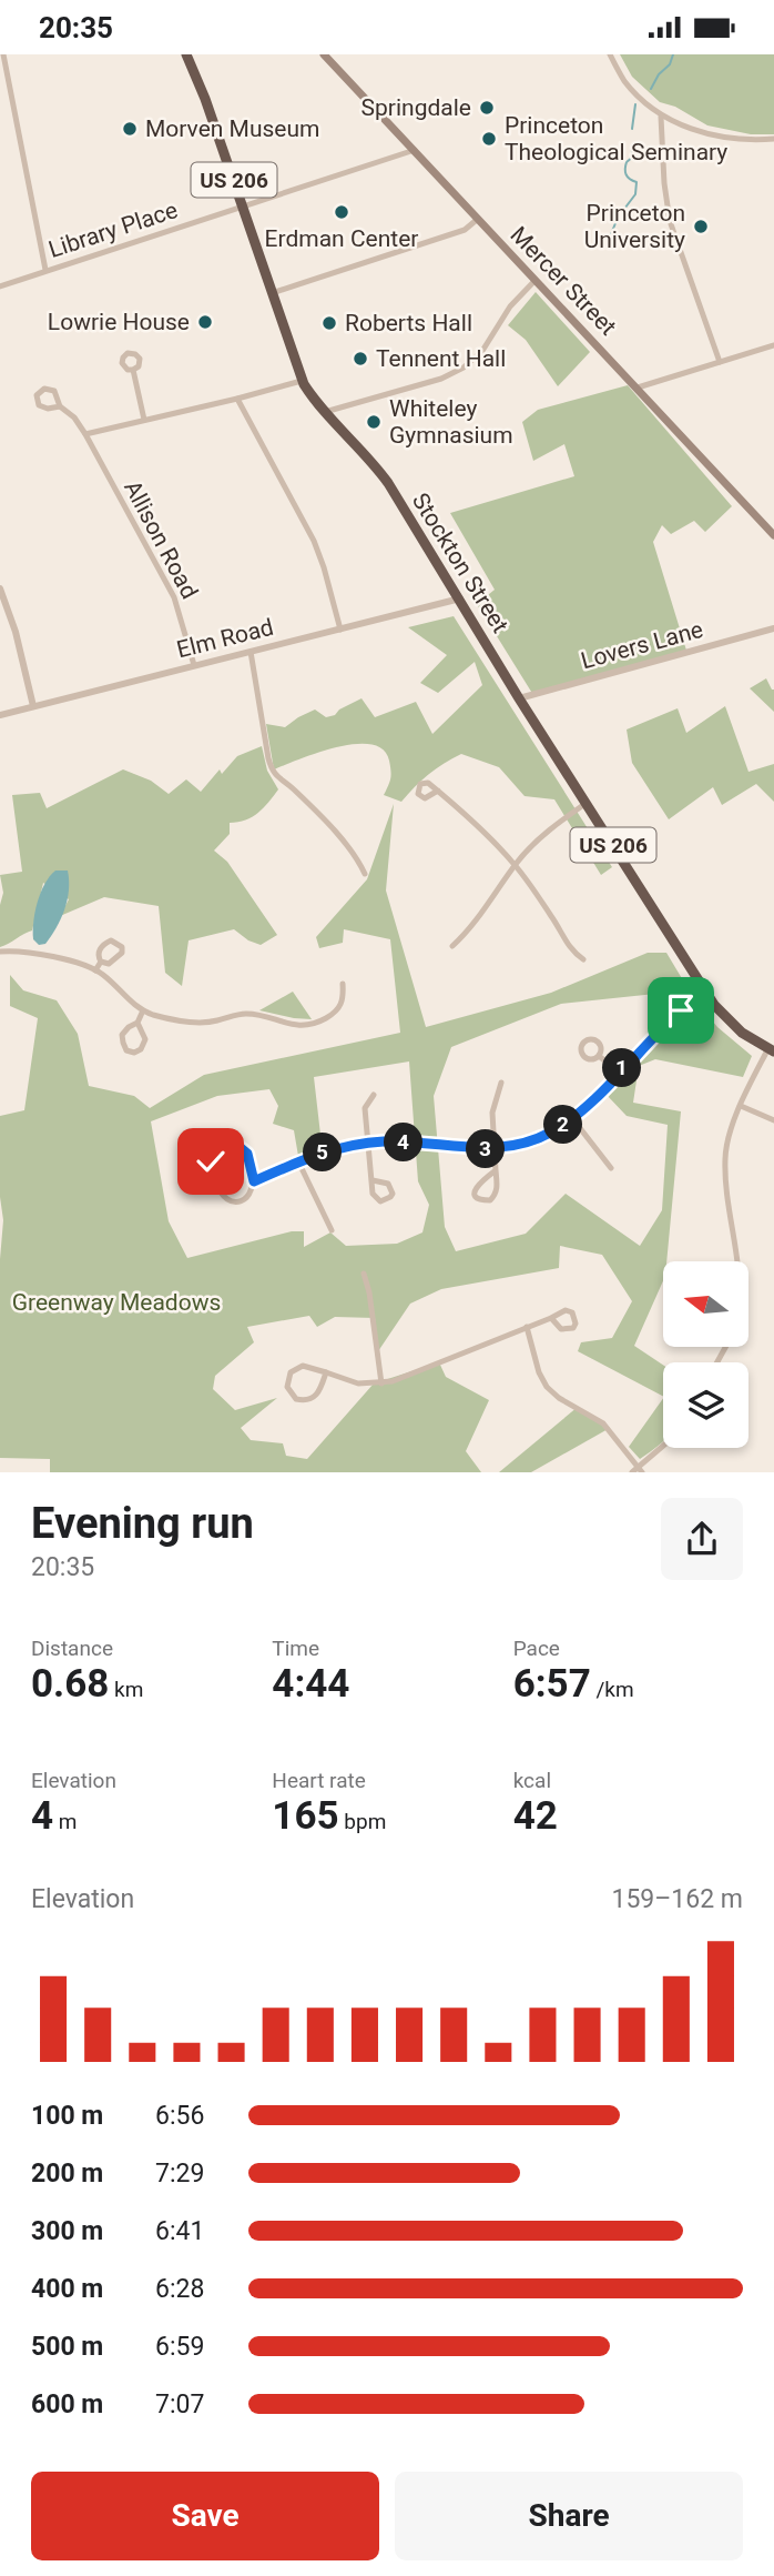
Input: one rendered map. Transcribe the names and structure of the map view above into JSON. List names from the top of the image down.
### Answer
{
  "streets": {
    "highway": ["US 206", "Stockton Street"],
    "main road": ["Mercer Street"],
    "street": [
      "Library Place",
      "Allison Road",
      "Elm Road",
      "Lovers Lane"
    ]
  },
  "crossings": [
    ["Library Place", "Mercer Street"],
    ["Library Place", "Stockton Street"],
    ["Allison Road", "Elm Road"],
    ["Stockton Street", "Elm Road"],
    ["Stockton Street", "Lovers Lane"]
  ],
  "parks": ["Greenway Meadows"],
  "places": [
    "Springdale",
    "Morven Museum",
    "Princeton Theological Seminary",
    "Erdman Center",
    "Princeton University",
    "Lowrie House",
    "Roberts Hall",
    "Tennent Hall",
    "Whiteley Gymnasium"
  ],
  "north": "left",
  "page": {
    "status": "20:35",
    "pins": [
      "1",
      "2",
      "4",
      "3",
      "5"
    ],
    "heading": ["Evening run", "20:35"],
    "stats": [
      ["Distance", "0.68 km"],
      ["Time", "4:44"],
      ["Pace", "6:57 /km"],
      ["Elevation", "4 m"],
      ["Heart rate", "165 bpm"],
      ["kcal", "42"]
    ],
    "chart": ["Elevation", "159–162 m"],
    "list": [
      {
        "name": "100 m",
        "note": "6:56"
      },
      {
        "name": "200 m",
        "note": "7:29"
      },
      {
        "name": "300 m",
        "note": "6:41"
      },
      {
        "name": "400 m",
        "note": "6:28"
      },
      {
        "name": "500 m",
        "note": "6:59"
      },
      {
        "name": "600 m",
        "note": "7:07"
      }
    ],
    "buttons": ["Save", "Share"]
  }
}
